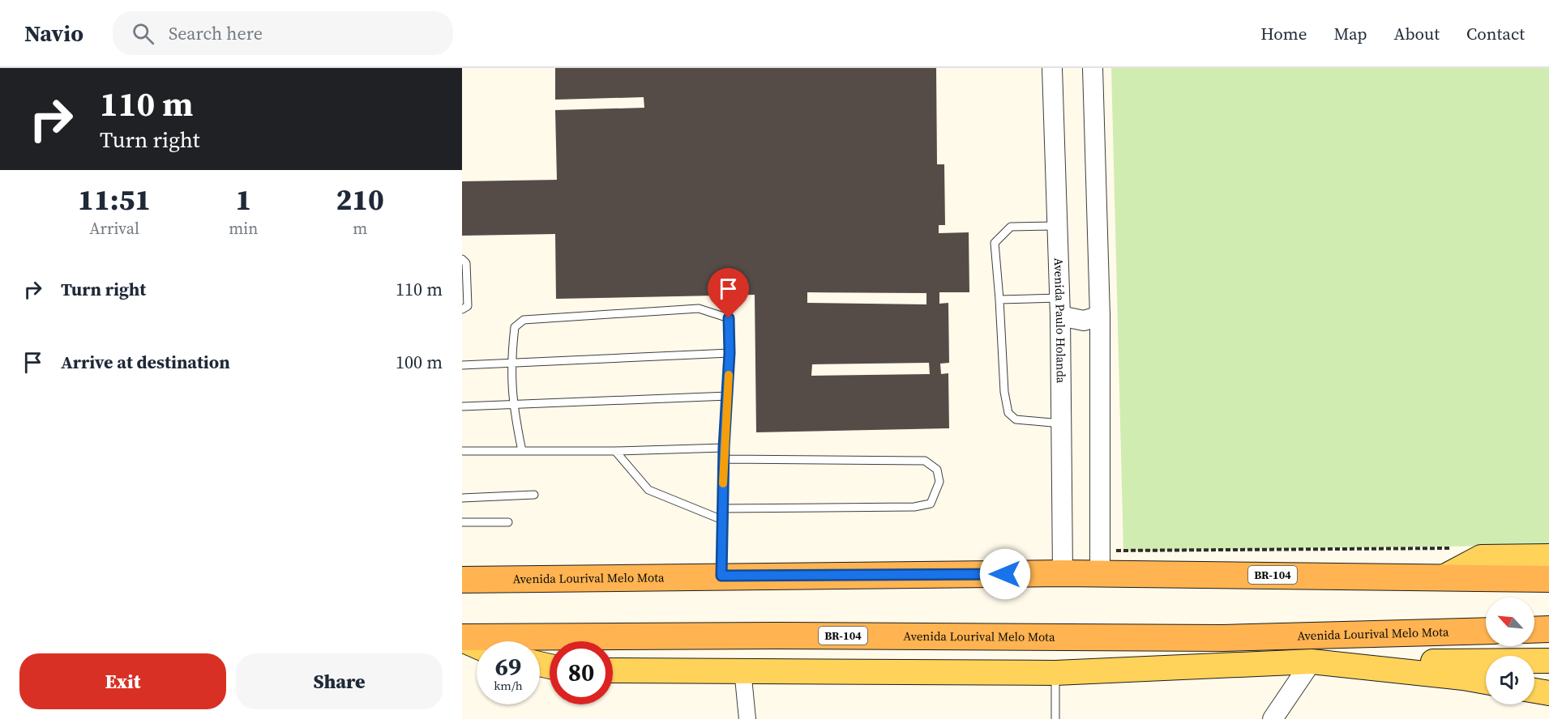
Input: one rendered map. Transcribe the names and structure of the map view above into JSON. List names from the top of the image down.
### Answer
{
  "streets": {
    "highway": ["BR-104", "Avenida Lourival Melo Mota"],
    "street": ["Avenida Paulo Holanda"]
  },
  "crossings": [
    ["Avenida Paulo Holanda", "Avenida Lourival Melo Mota"]
  ],
  "north": "top left",
  "page": {
    "header": "Navio",
    "search": "Search here",
    "nav": [
      "Home",
      "Map",
      "About",
      "Contact"
    ],
    "turn": ["110 m", "Turn right"],
    "eta": [
      "11:51",
      "Arrival",
      "1",
      "min",
      "210",
      "m"
    ],
    "list": [
      {
        "name": "Turn right",
        "value": "110 m"
      },
      {
        "name": "Arrive at destination",
        "value": "100 m"
      }
    ],
    "speed": "69 km/h",
    "limit": "80",
    "buttons": ["Exit", "Share"]
  }
}
